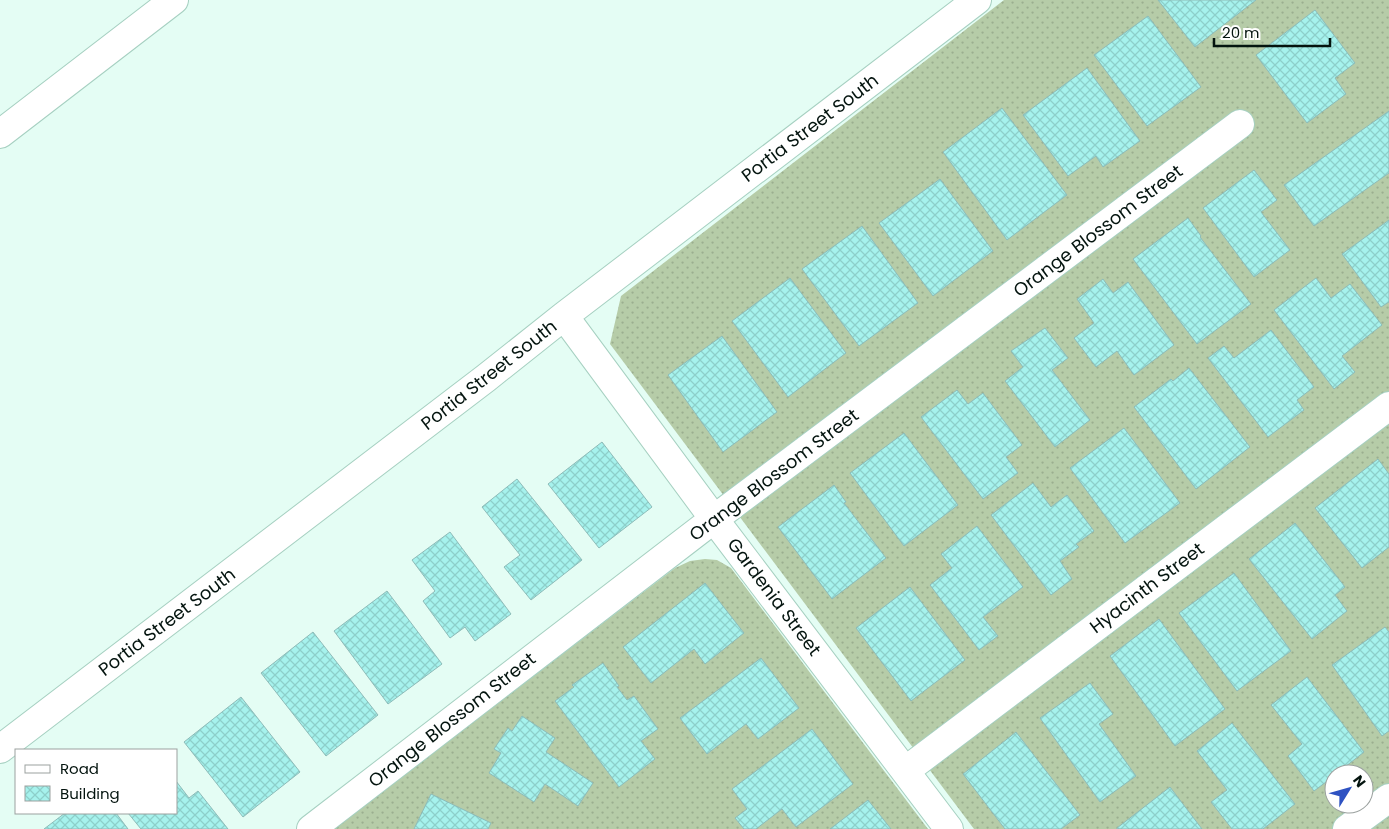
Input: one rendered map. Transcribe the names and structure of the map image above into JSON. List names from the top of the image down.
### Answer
{
  "streets": {
    "street": [
      "Portia Street South",
      "Orange Blossom Street",
      "Hyacinth Street",
      "Gardenia Street"
    ]
  },
  "crossings": [
    ["Portia Street South", "Gardenia Street"],
    ["Orange Blossom Street", "Gardenia Street"],
    ["Hyacinth Street", "Gardenia Street"]
  ],
  "legend": ["Road", "Building"],
  "scale_bar": "20 m",
  "north": "top right"
}
